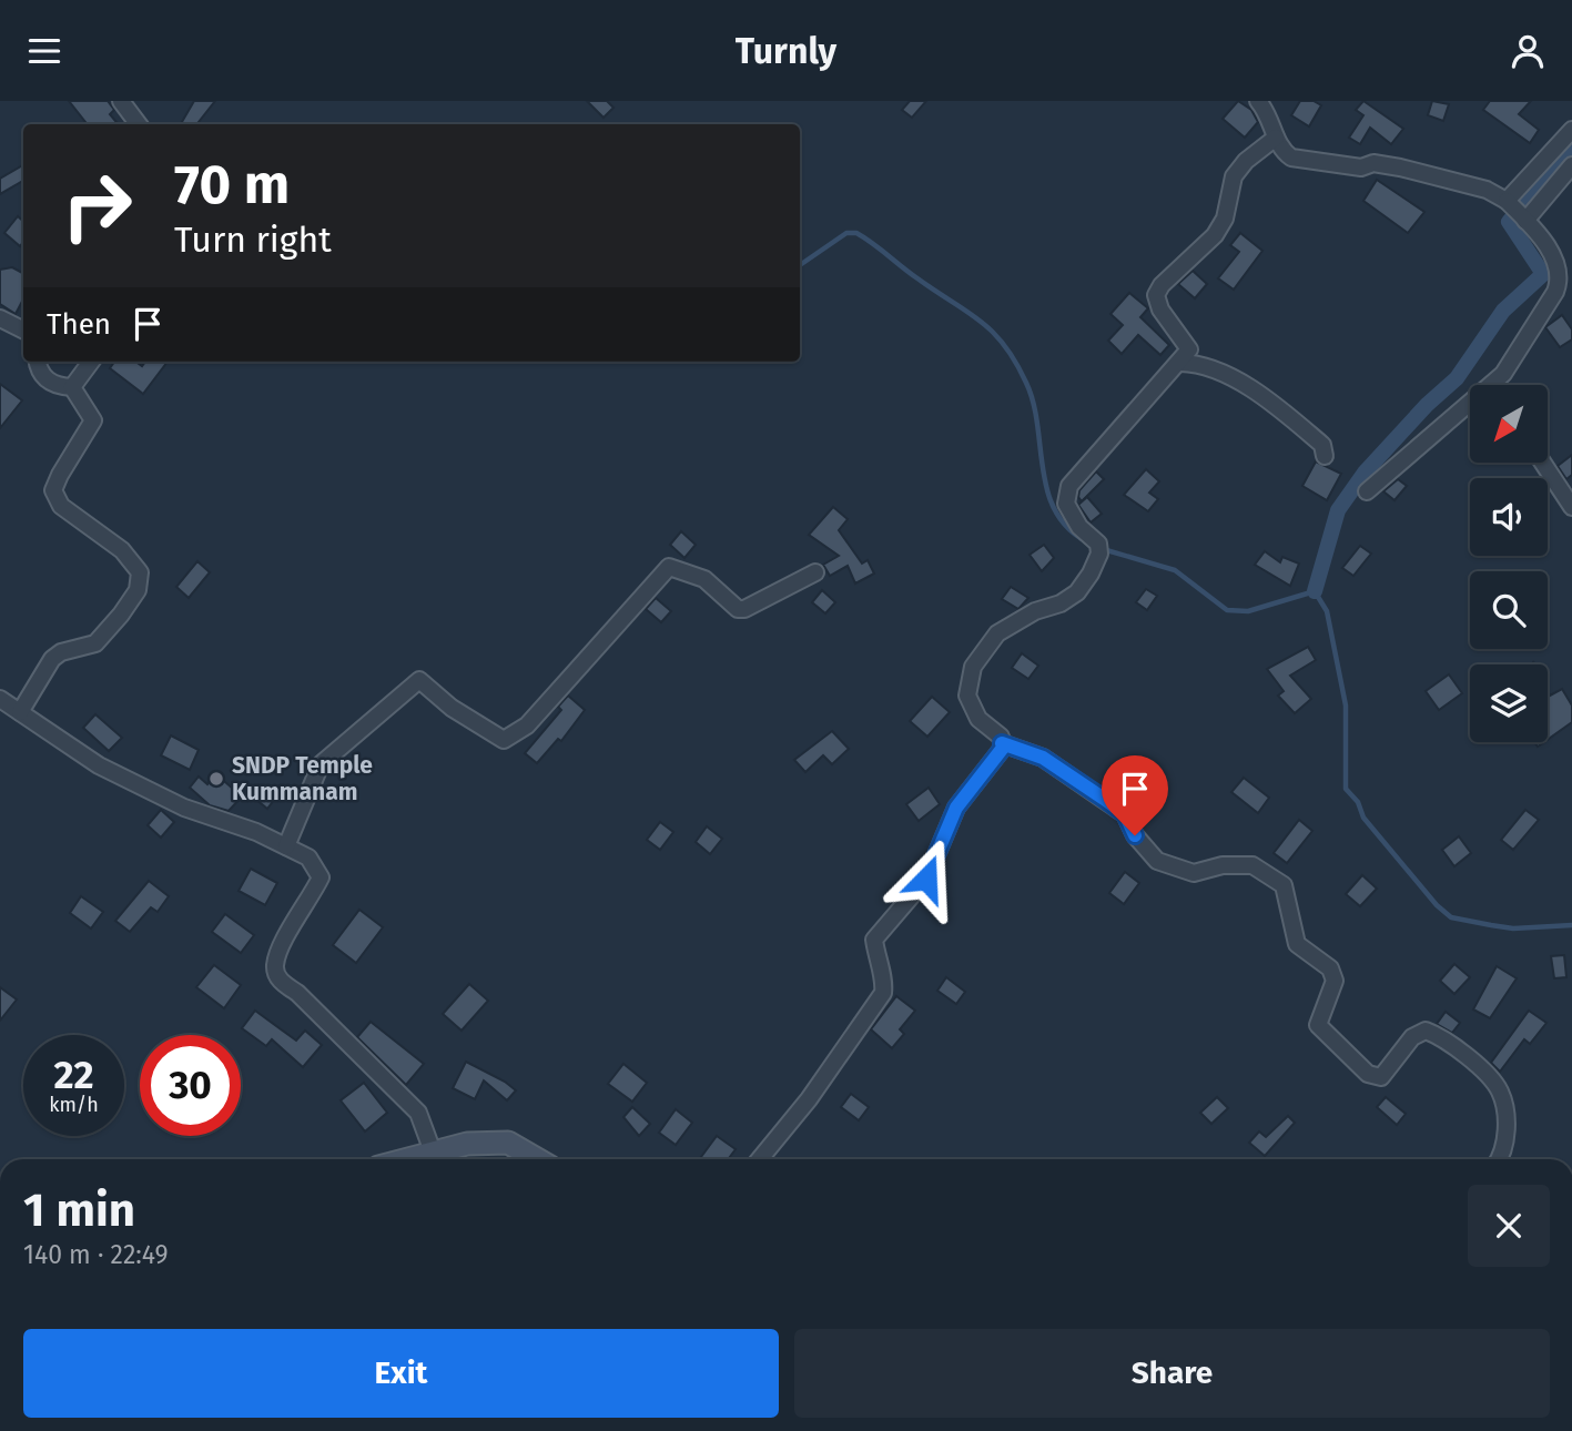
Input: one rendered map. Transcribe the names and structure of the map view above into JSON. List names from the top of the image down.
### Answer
{
  "places": ["SNDP Temple Kummanam"],
  "north": "bottom left",
  "page": {
    "header": "Turnly",
    "turn": ["70 m", "Turn right"],
    "then": "Then",
    "speed": "22 km/h",
    "limit": "30",
    "heading": ["1 min", "140 m · 22:49"],
    "buttons": ["Exit", "Share"]
  }
}
